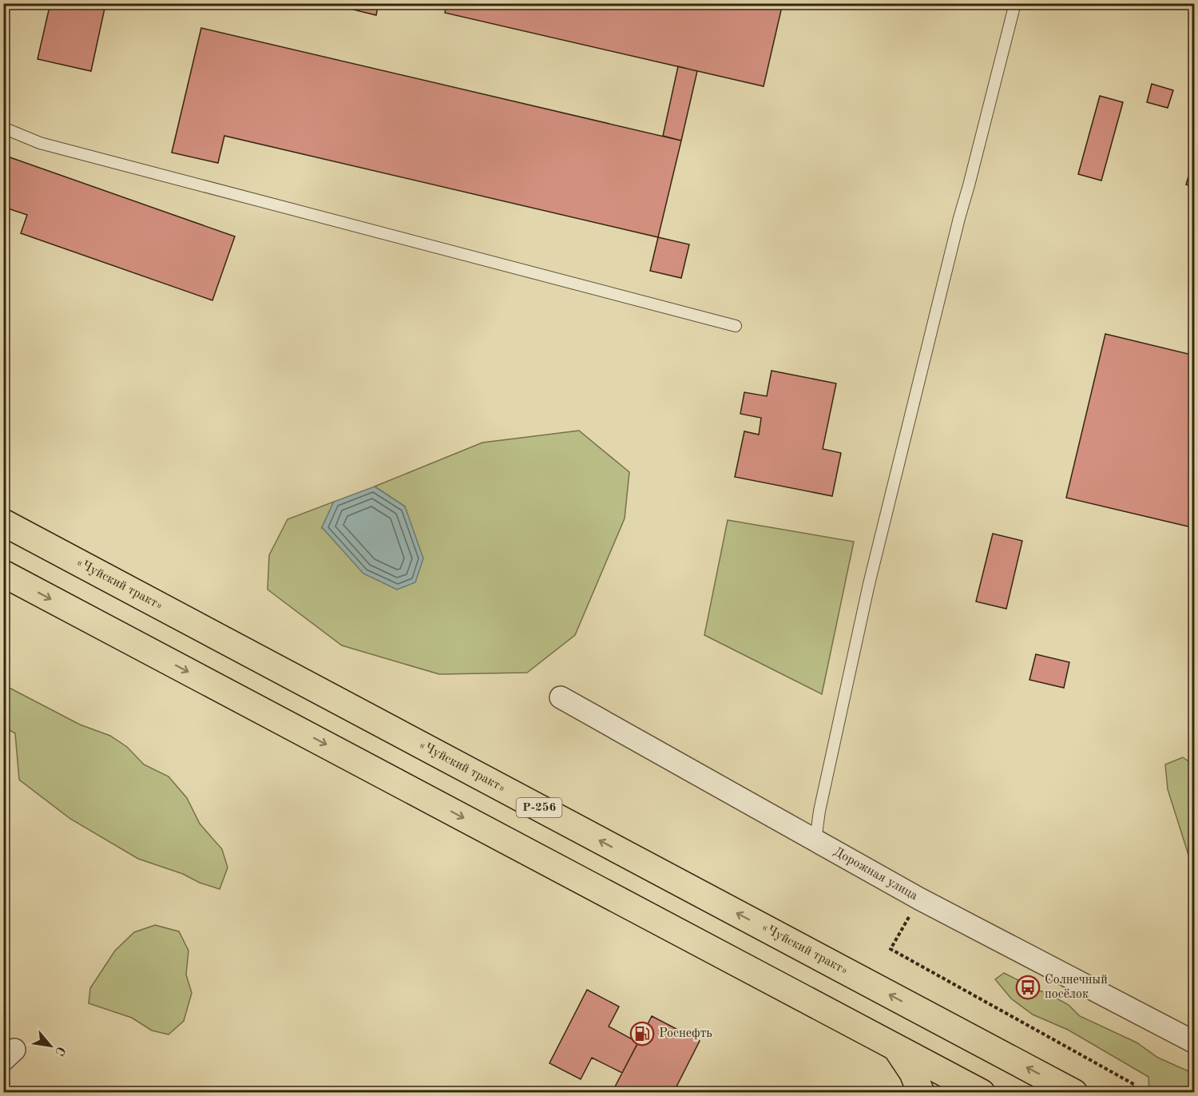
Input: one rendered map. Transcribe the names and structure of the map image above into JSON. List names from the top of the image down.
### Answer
{
  "streets": {
    "highway": ["«Чуйский тракт»", "Р-256"],
    "street": ["Дорожная улица"]
  },
  "places": {
    "bus stop": ["Солнечный посёлок"],
    "fuel station": ["Роснефть"]
  },
  "north": "bottom right"
}
